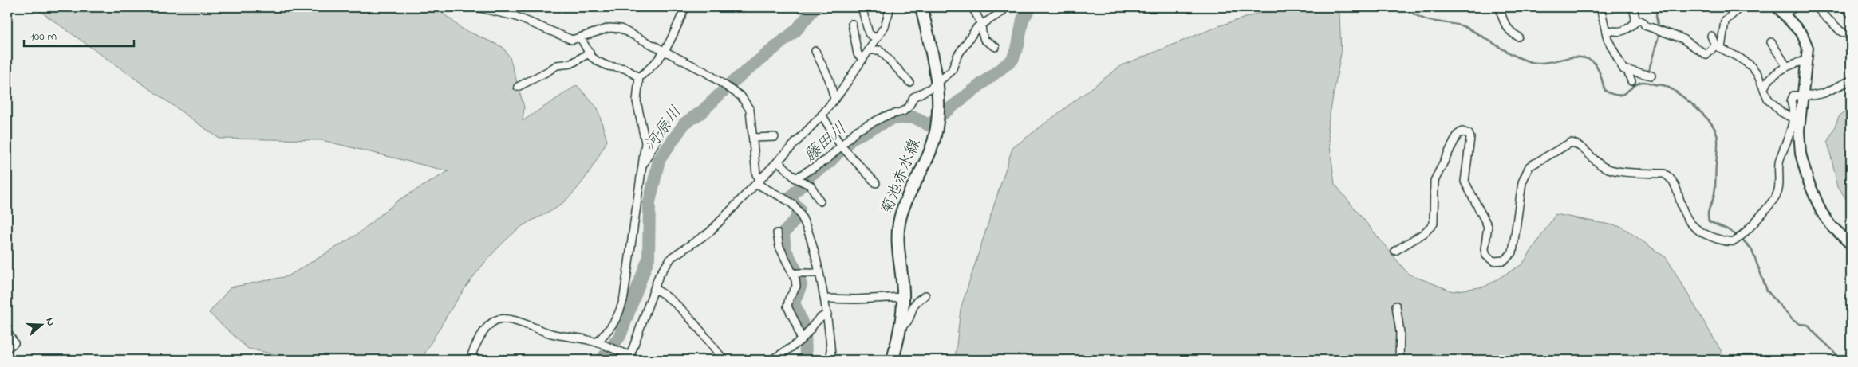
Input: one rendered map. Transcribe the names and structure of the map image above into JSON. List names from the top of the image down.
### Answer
{
  "streets": {
    "main road": ["菊池赤水線"]
  },
  "water": ["河原川", "藤田川"],
  "scale_bar": "100 m",
  "north": "right"
}
